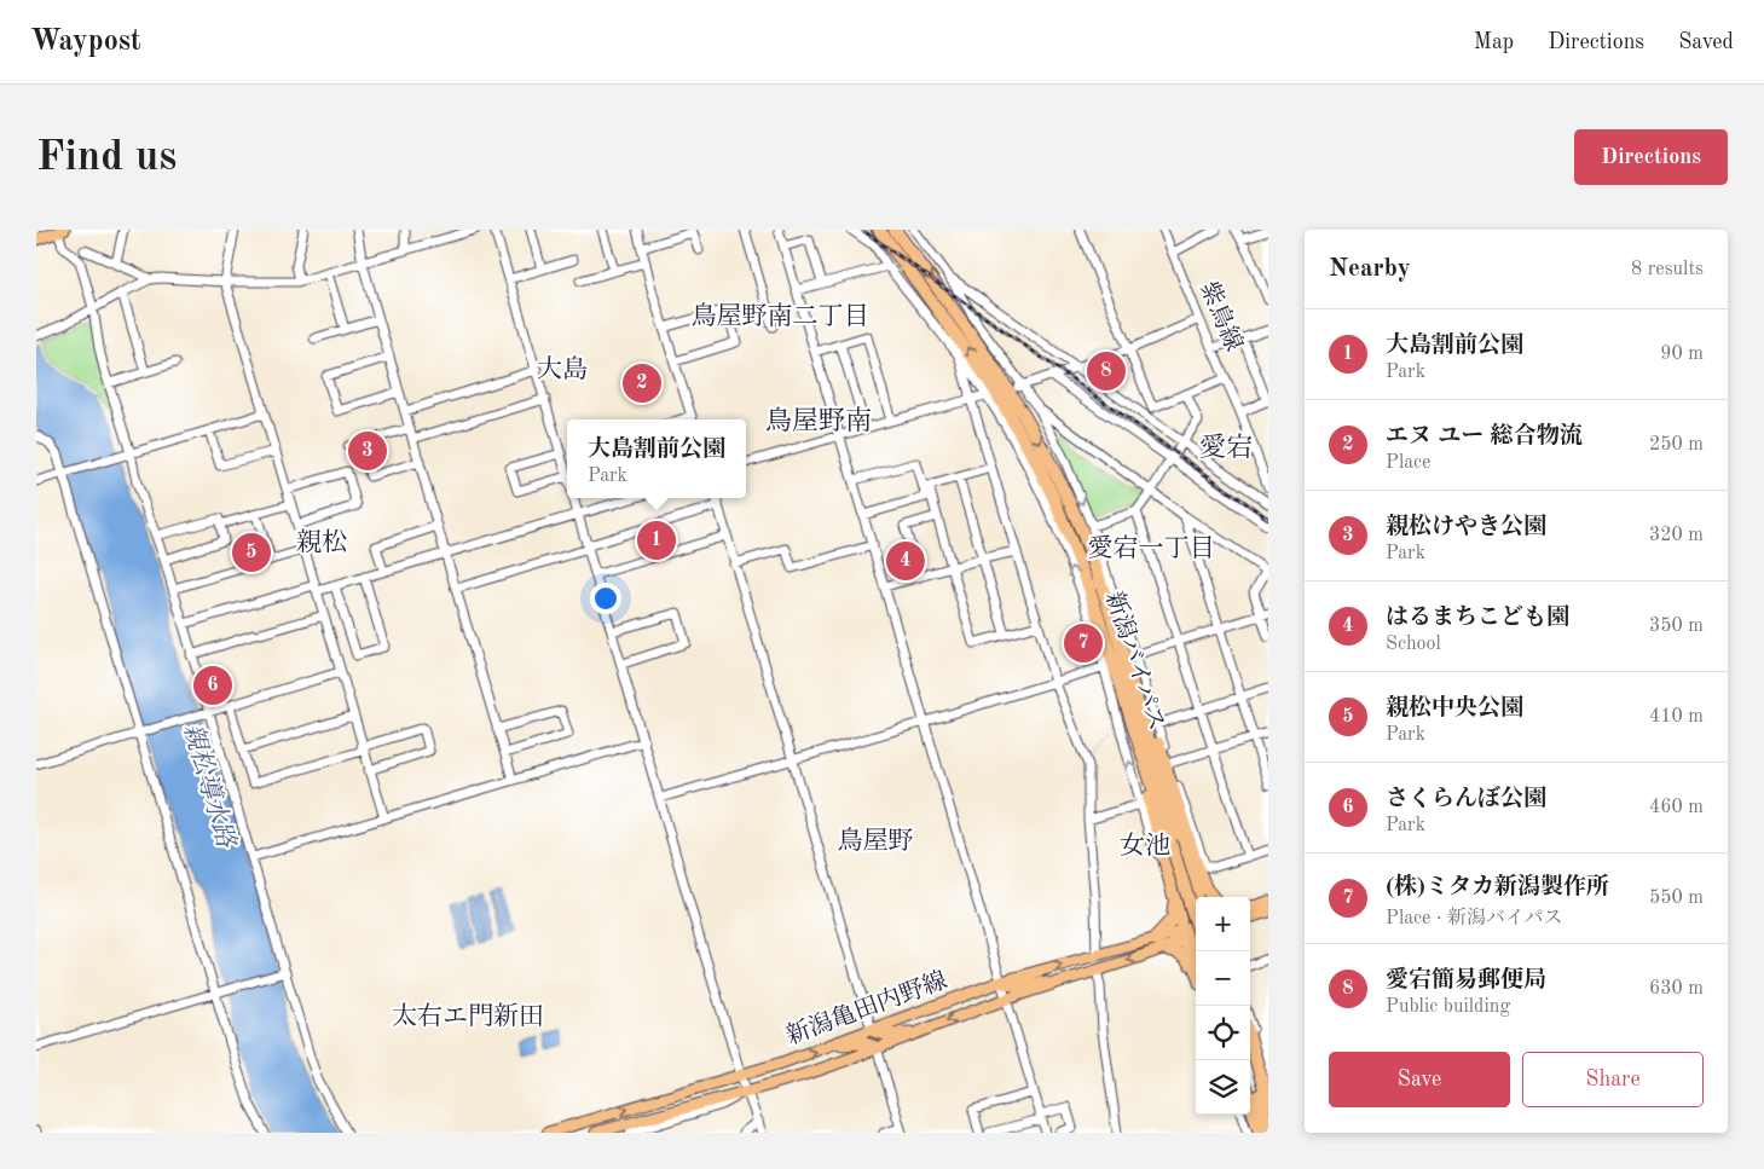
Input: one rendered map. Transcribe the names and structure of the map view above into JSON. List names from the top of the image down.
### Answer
{
  "streets": {
    "highway": ["新潟バイパス"],
    "main road": ["新潟亀田内野線"],
    "street": ["紫鳥線"]
  },
  "districts": [
    "鳥屋野南二丁目",
    "大島",
    "鳥屋野南",
    "愛宕",
    "親松",
    "愛宕一丁目",
    "鳥屋野",
    "女池",
    "太右エ門新田"
  ],
  "water": ["親松導水路"],
  "page": {
    "header": "Waypost",
    "nav": ["Map", "Directions", "Saved"],
    "buttons": [
      "Directions",
      ["Save", "Share"]
    ],
    "title": "Find us",
    "heading": ["Nearby", "8 results"],
    "list": [
      {
        "mark": "1",
        "name": "大島割前公園",
        "note": "Park",
        "value": "90 m"
      },
      {
        "mark": "2",
        "name": "エヌ ユー 総合物流",
        "note": "Place",
        "value": "250 m"
      },
      {
        "mark": "3",
        "name": "親松けやき公園",
        "note": "Park",
        "value": "320 m"
      },
      {
        "mark": "4",
        "name": "はるまちこども園",
        "note": "School",
        "value": "350 m"
      },
      {
        "mark": "5",
        "name": "親松中央公園",
        "note": "Park",
        "value": "410 m"
      },
      {
        "mark": "6",
        "name": "さくらんぼ公園",
        "note": "Park",
        "value": "460 m"
      },
      {
        "mark": "7",
        "name": "(株)ミタカ新潟製作所",
        "note": "Place · 新潟バイパス",
        "value": "550 m"
      },
      {
        "mark": "8",
        "name": "愛宕簡易郵便局",
        "note": "Public building",
        "value": "630 m"
      }
    ],
    "pins": [
      "8",
      "2",
      "3",
      "1",
      "5",
      "4",
      "7",
      "6"
    ],
    "popup": ["大島割前公園", "Park"],
    "map_buttons": ["+", "−"]
  }
}
